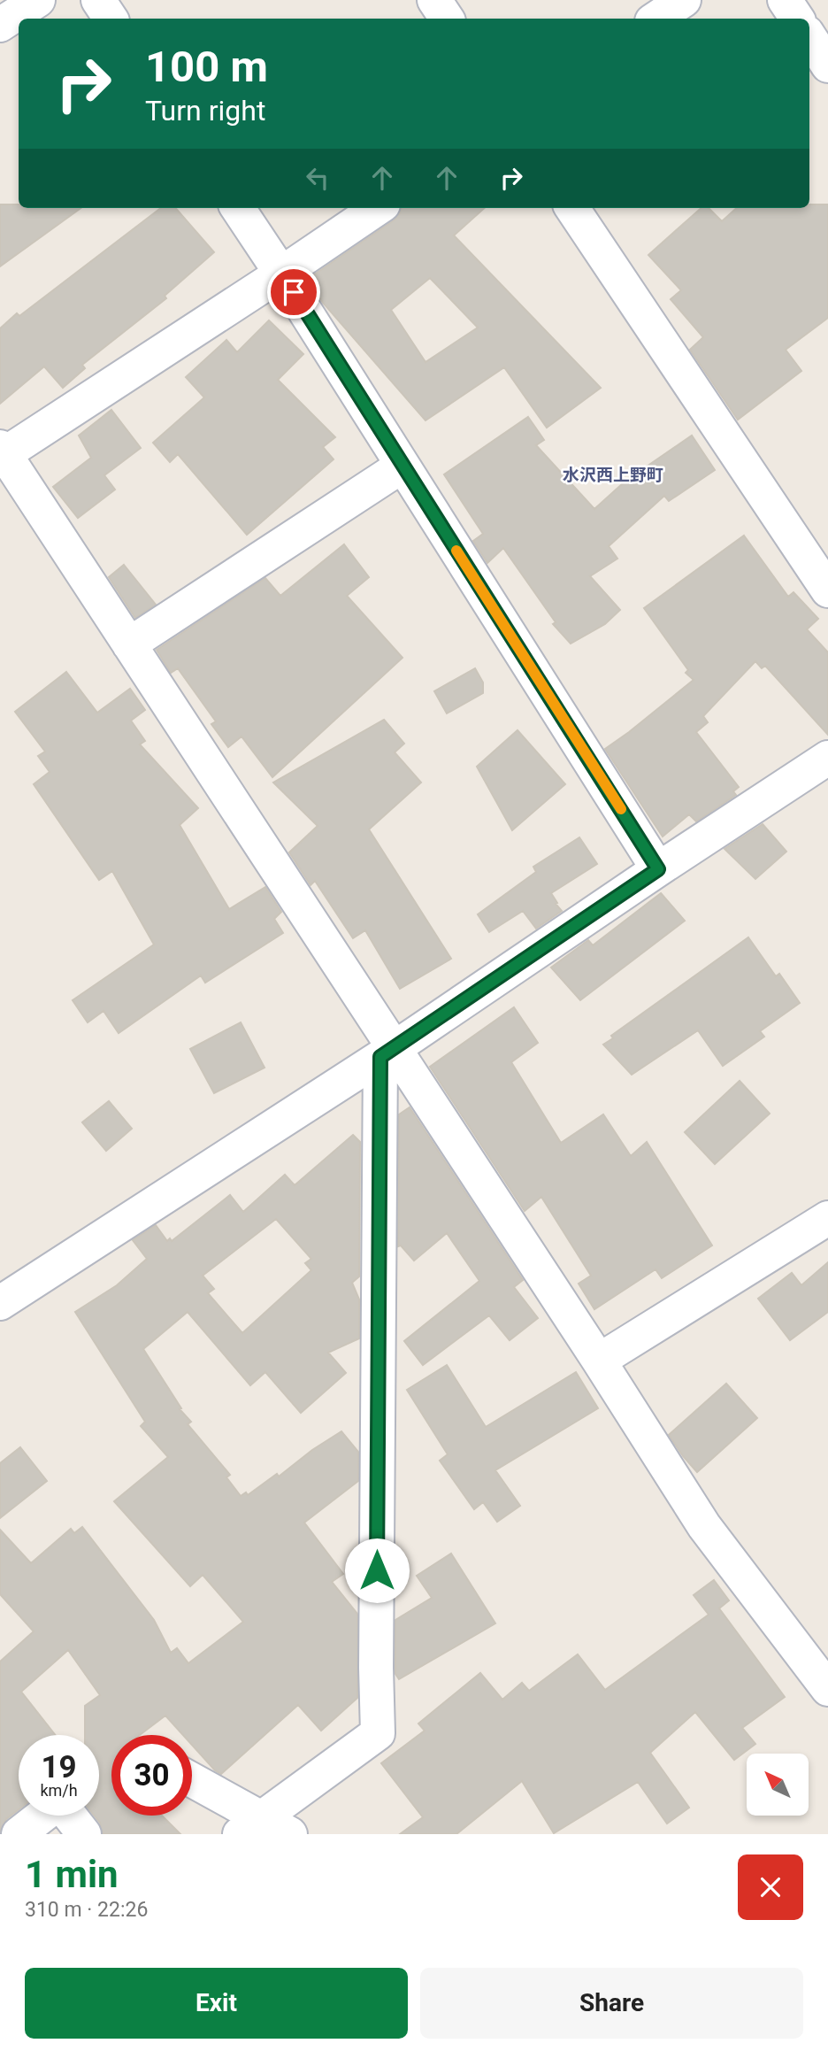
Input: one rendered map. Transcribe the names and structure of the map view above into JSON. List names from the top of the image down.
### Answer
{
  "districts": ["水沢西上野町"],
  "north": "top left",
  "page": {
    "turn": ["100 m", "Turn right"],
    "speed": "19 km/h",
    "limit": "30",
    "heading": ["1 min", "310 m · 22:26"],
    "buttons": ["Exit", "Share"]
  }
}
